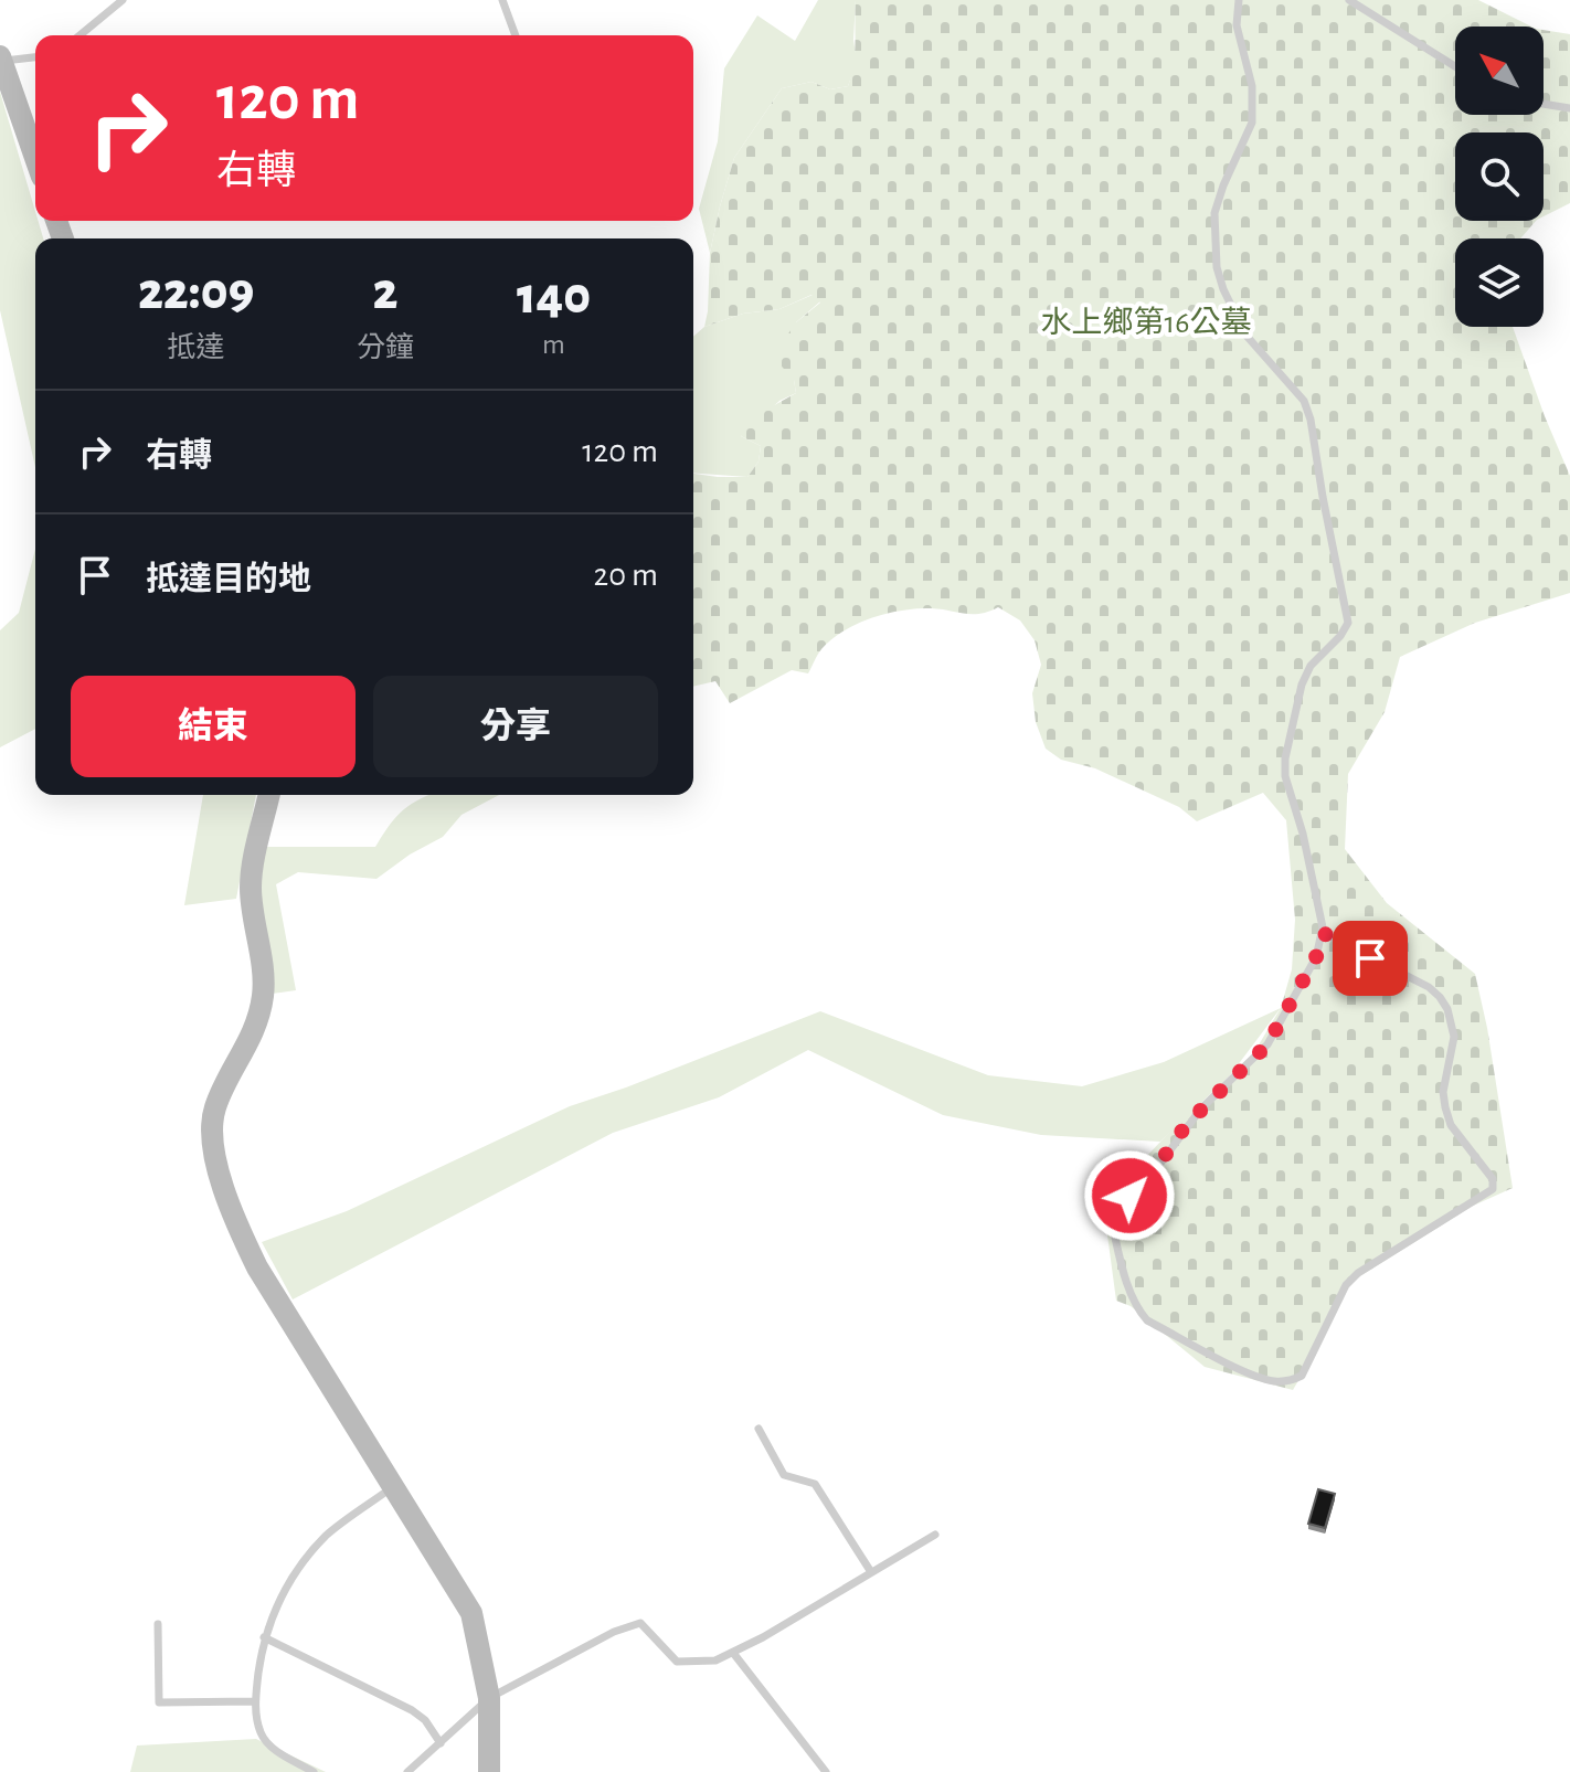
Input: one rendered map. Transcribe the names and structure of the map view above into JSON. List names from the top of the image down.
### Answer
{
  "parks": ["水上鄉第16公墓"],
  "north": "top left",
  "page": {
    "turn": ["120 m", "右轉"],
    "eta": [
      "22:09",
      "抵達",
      "2",
      "分鐘",
      "140",
      "m"
    ],
    "list": [
      {
        "name": "右轉",
        "value": "120 m"
      },
      {
        "name": "抵達目的地",
        "value": "20 m"
      }
    ],
    "buttons": ["結束", "分享"]
  }
}
